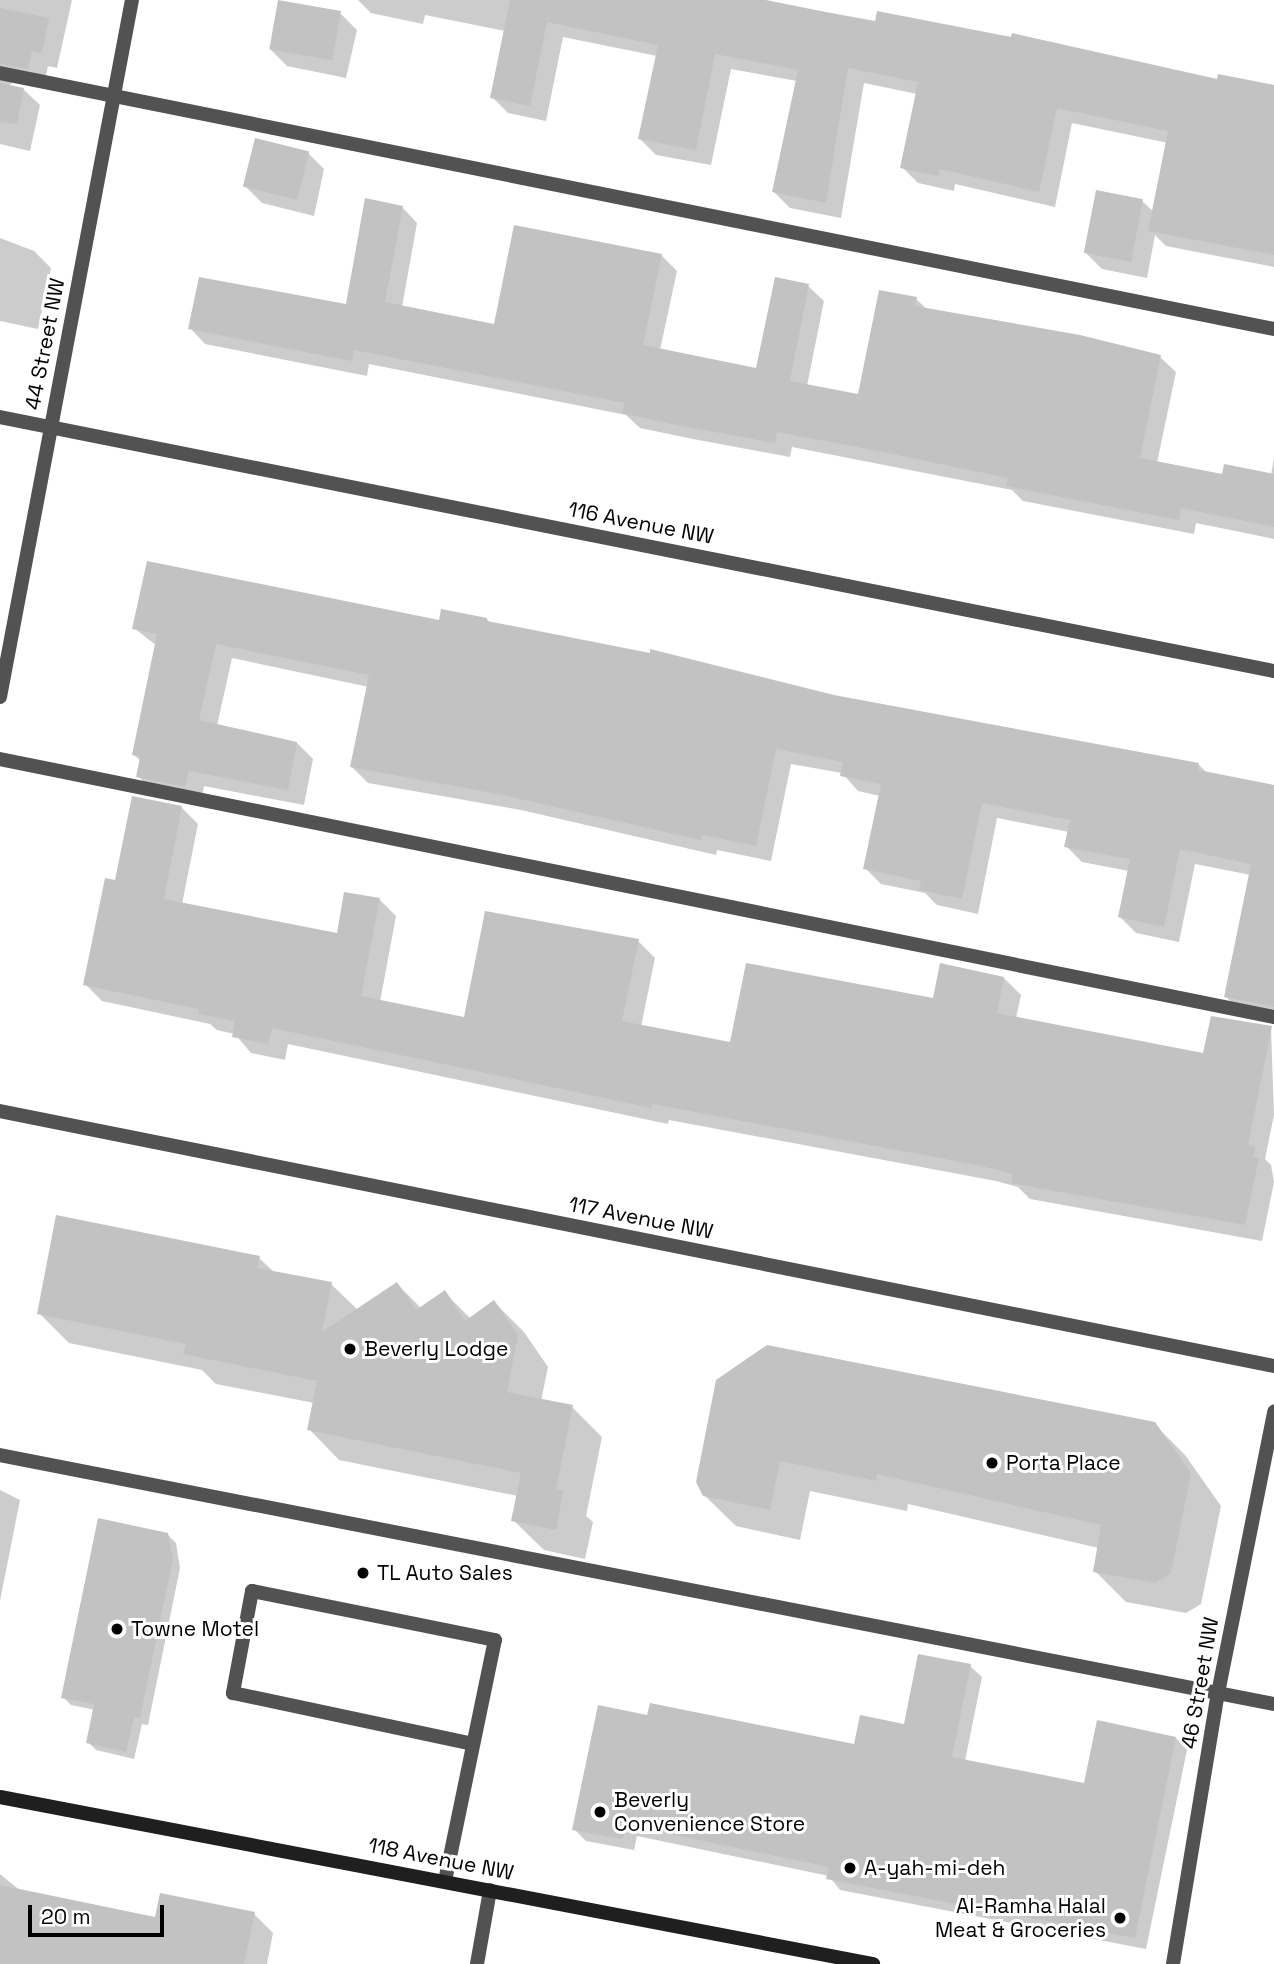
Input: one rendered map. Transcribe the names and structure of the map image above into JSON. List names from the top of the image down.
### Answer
{
  "streets": {
    "main road": ["118 Avenue NW"],
    "street": [
      "44 Street NW",
      "116 Avenue NW",
      "117 Avenue NW",
      "46 Street NW"
    ]
  },
  "crossings": [
    ["44 Street NW", "116 Avenue NW"]
  ],
  "places": [
    "Beverly Lodge",
    "Porta Place",
    "TL Auto Sales",
    "Towne Motel",
    "Beverly Convenience Store",
    "A-yah-mi-deh",
    "Al-Ramha Halal Meat & Groceries"
  ],
  "scale_bar": "20 m"
}
